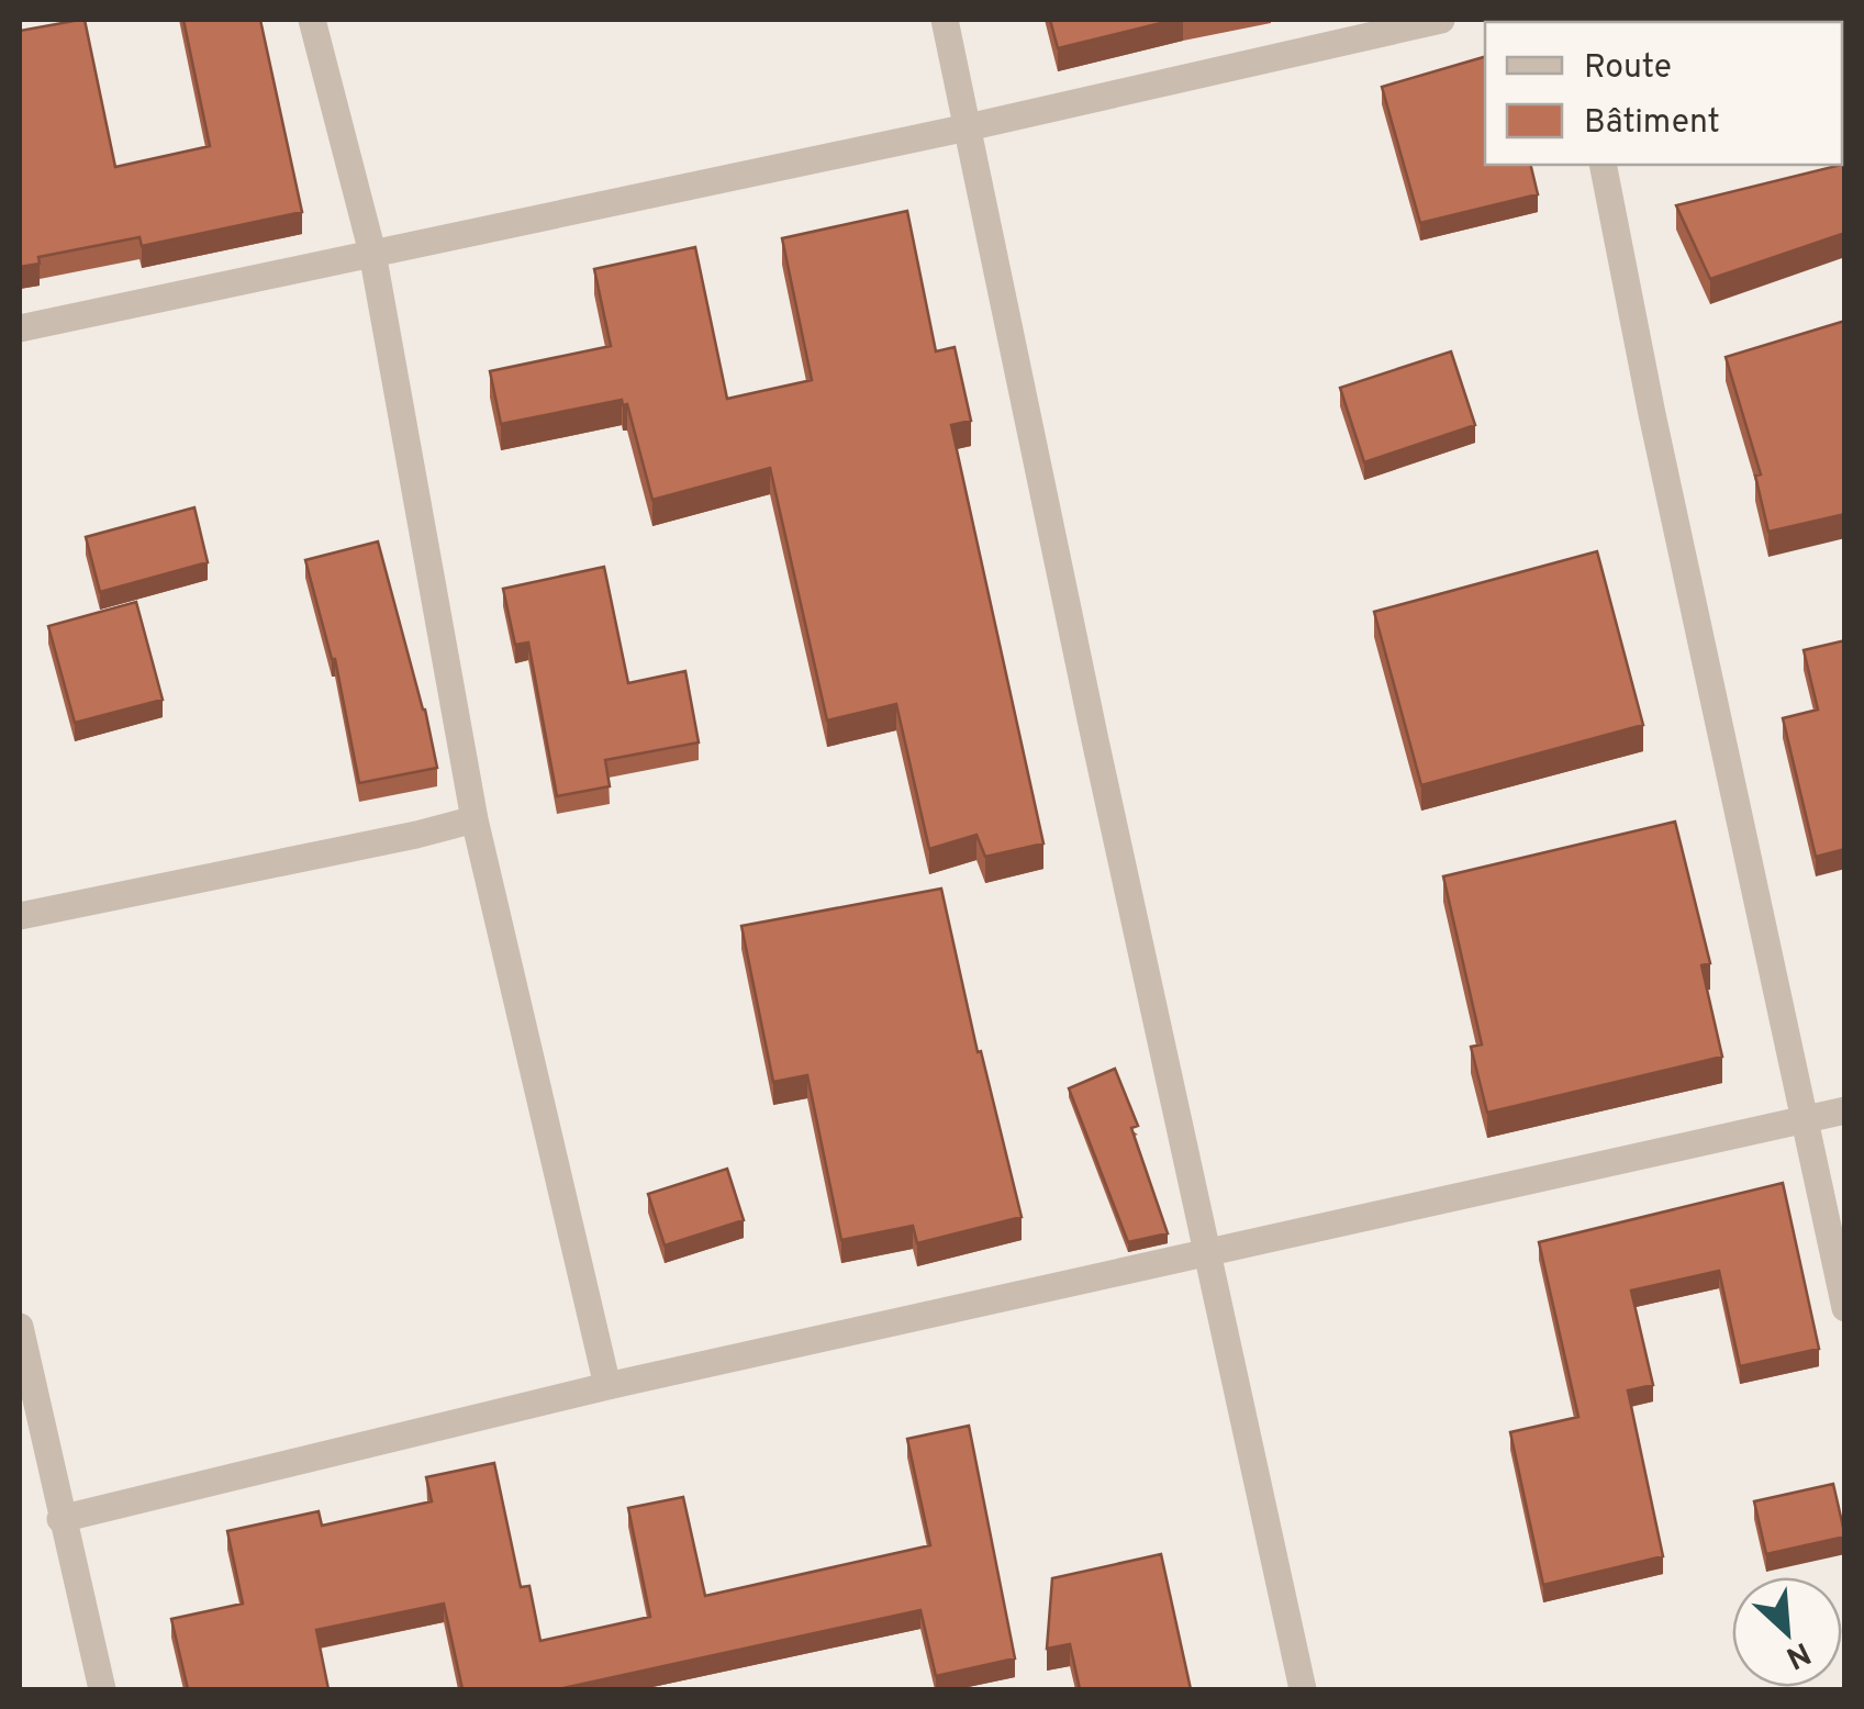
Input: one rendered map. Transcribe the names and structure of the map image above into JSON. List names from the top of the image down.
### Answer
{
  "legend": ["Route", "Bâtiment"],
  "north": "bottom right"
}
